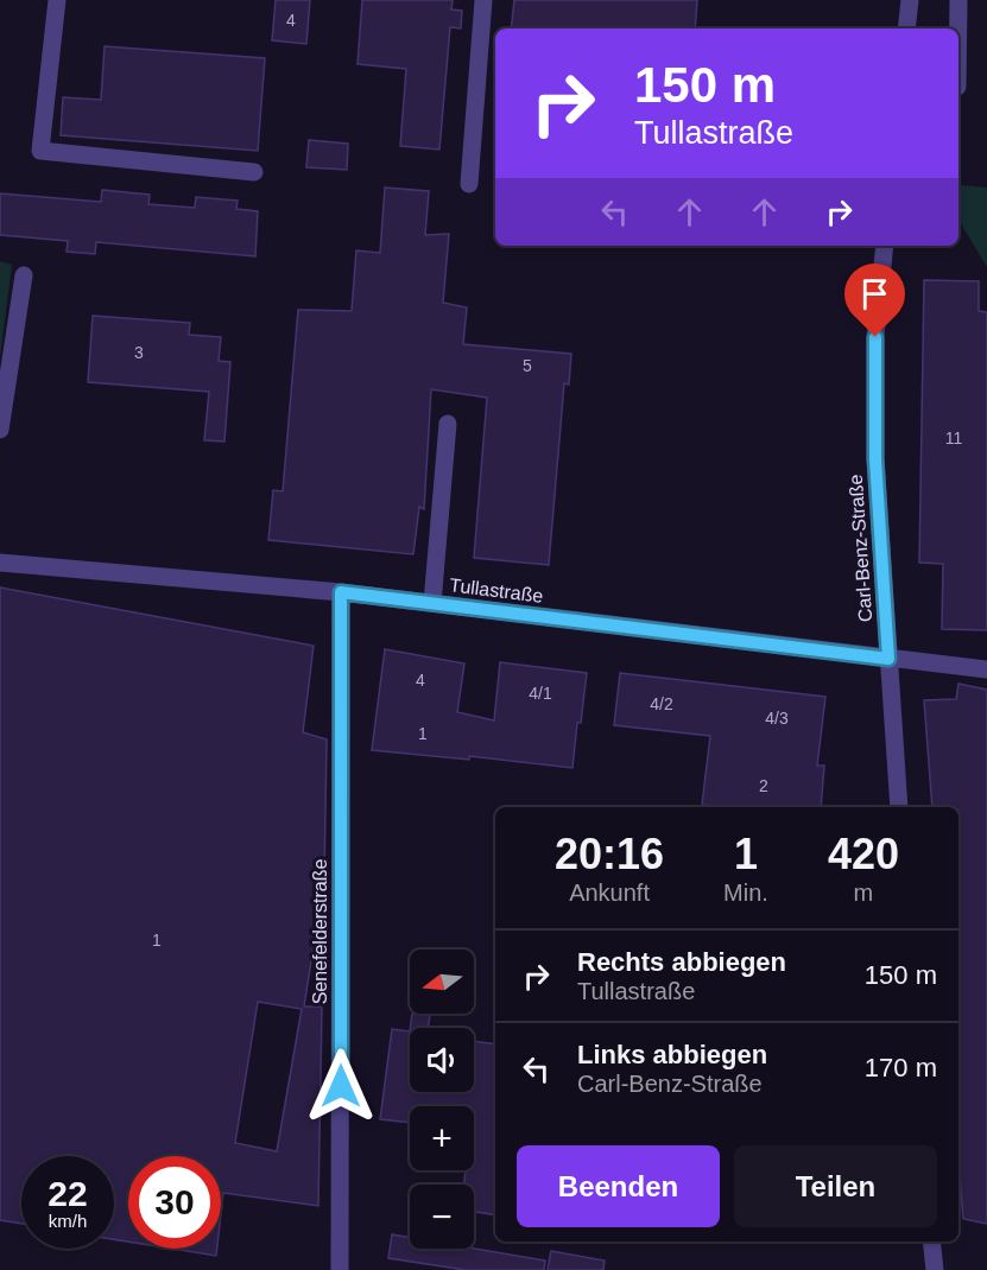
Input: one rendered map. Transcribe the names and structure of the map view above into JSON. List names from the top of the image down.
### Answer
{
  "streets": {
    "street": ["Carl-Benz-Straße", "Tullastraße", "Senefelderstraße"]
  },
  "crossings": [
    ["Carl-Benz-Straße", "Tullastraße"],
    ["Tullastraße", "Senefelderstraße"]
  ],
  "house_numbers": [
    "4",
    "3",
    "5",
    "11",
    "4",
    "4/1",
    "4/2",
    "4/3",
    "1",
    "2",
    "1"
  ],
  "north": "left",
  "page": {
    "turn": ["150 m", "Tullastraße"],
    "eta": [
      "20:16",
      "Ankunft",
      "1",
      "Min.",
      "420",
      "m"
    ],
    "list": [
      {
        "name": "Rechts abbiegen",
        "note": "Tullastraße",
        "value": "150 m"
      },
      {
        "name": "Links abbiegen",
        "note": "Carl-Benz-Straße",
        "value": "170 m"
      }
    ],
    "map_buttons": ["+", "−"],
    "buttons": ["Beenden", "Teilen"],
    "speed": "22 km/h",
    "limit": "30"
  }
}
